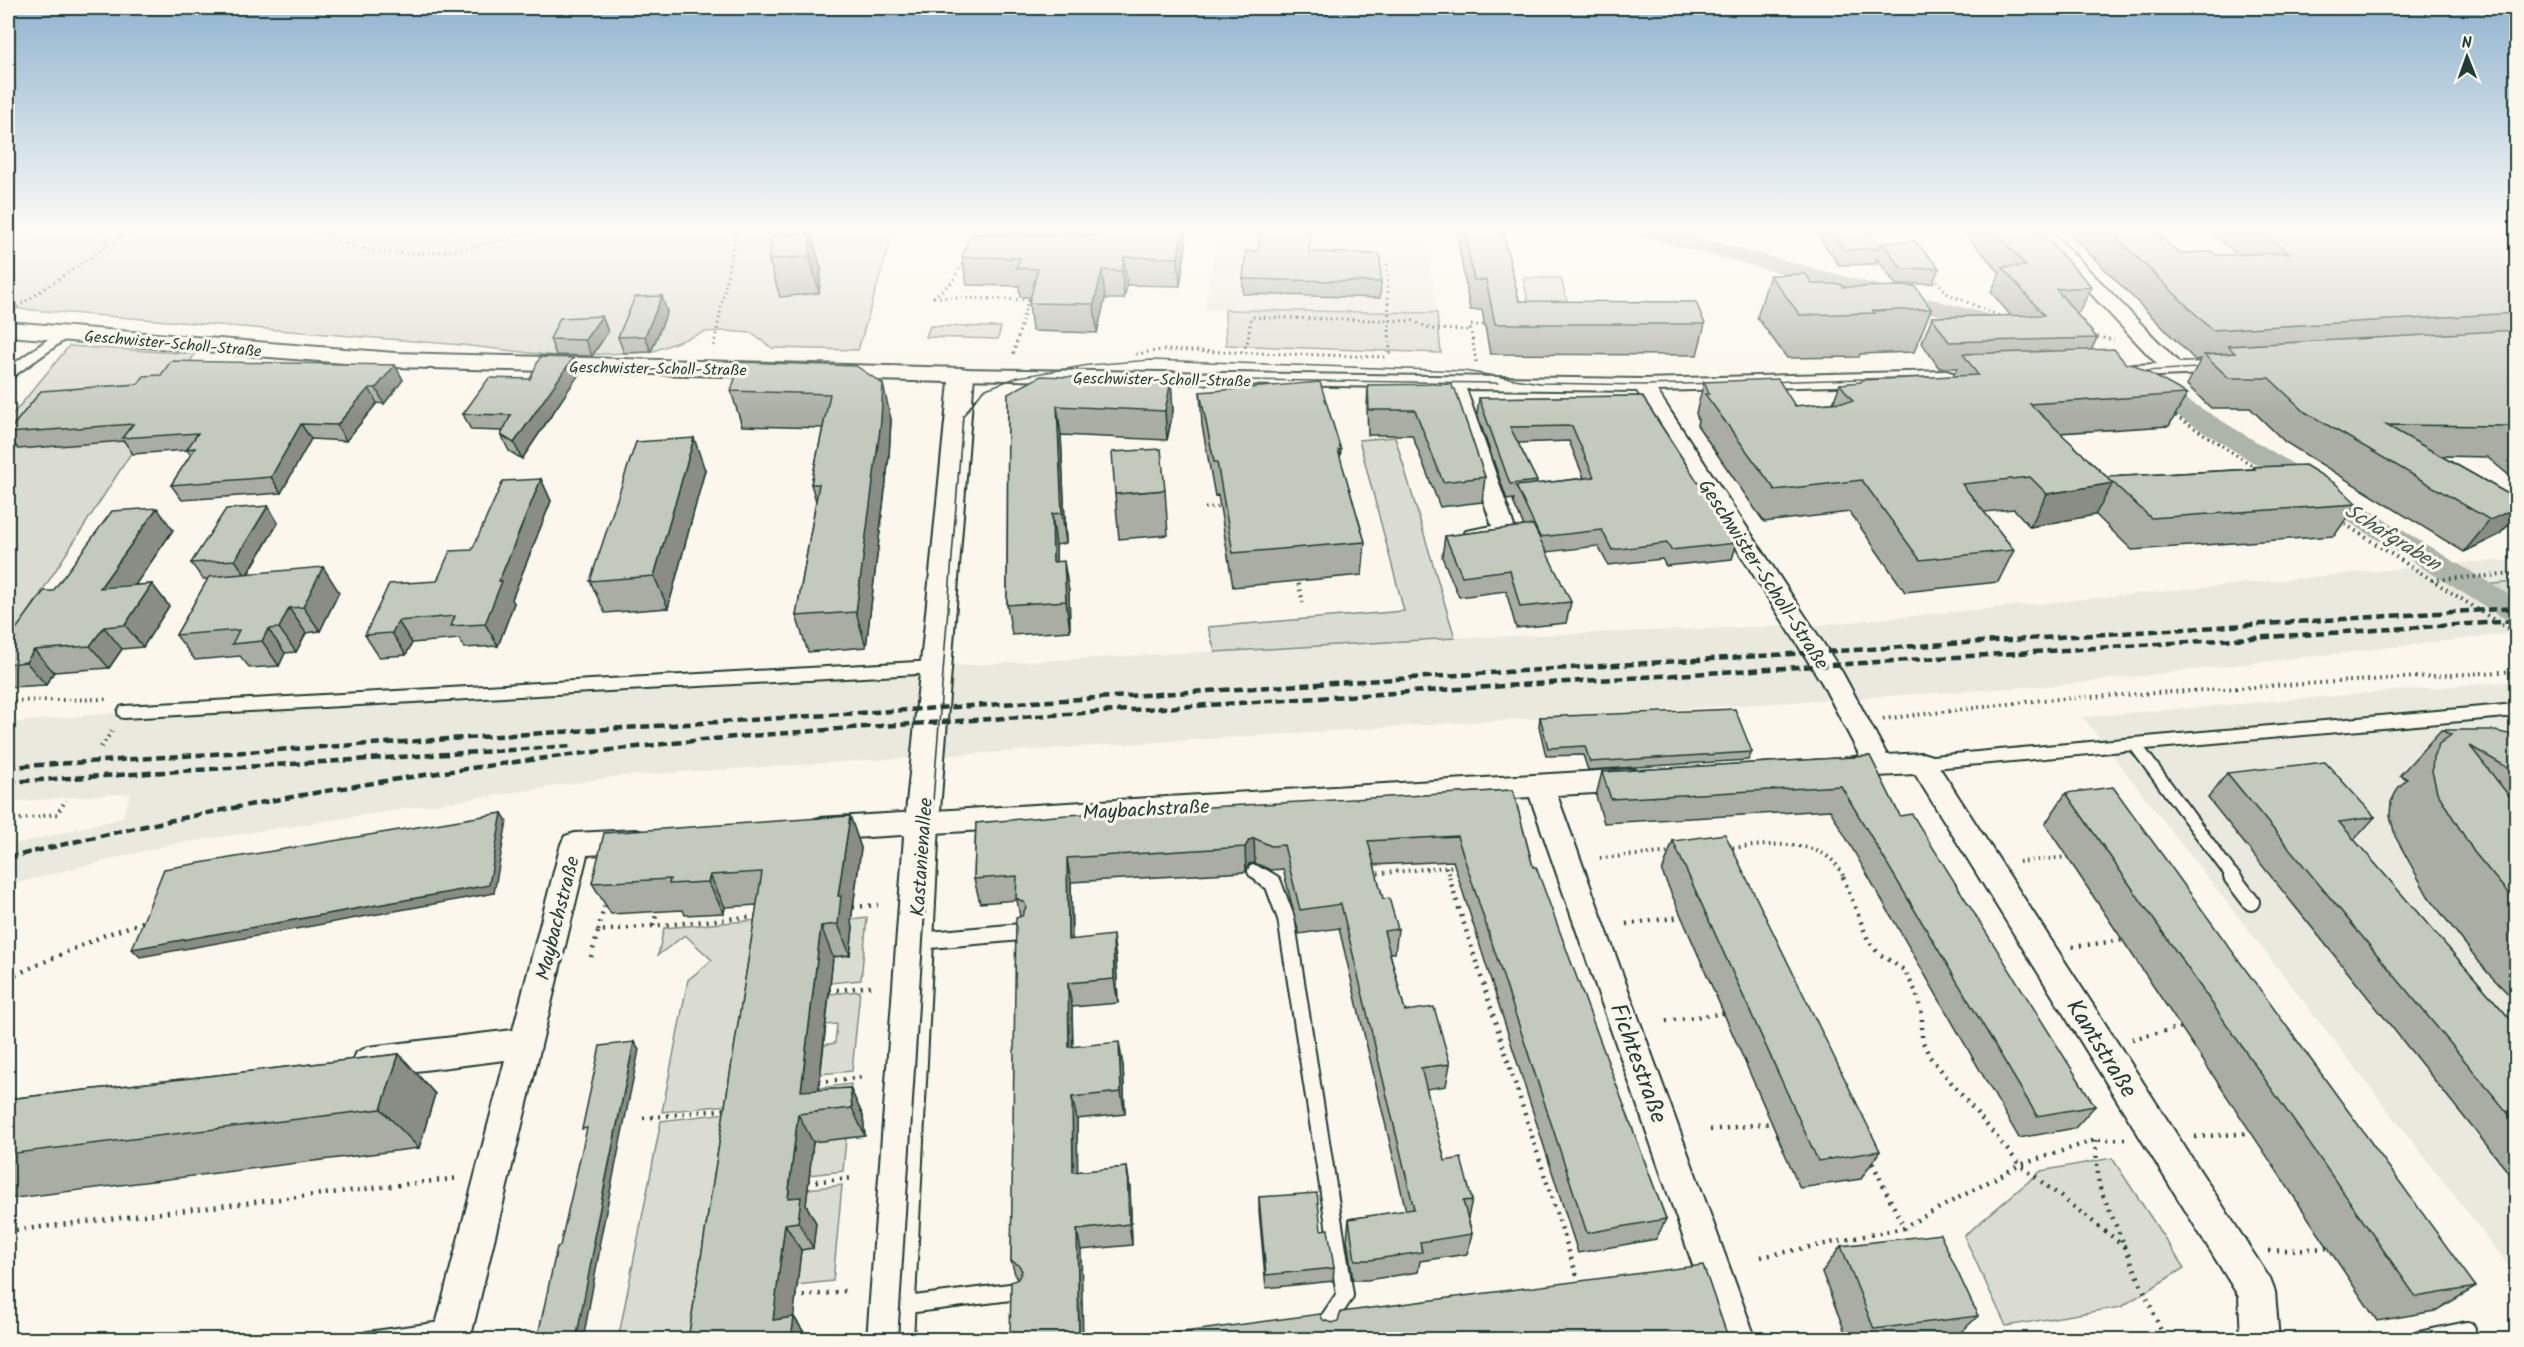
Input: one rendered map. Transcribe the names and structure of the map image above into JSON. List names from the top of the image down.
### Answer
{
  "streets": {
    "street": [
      "Geschwister-Scholl-Straße",
      "Maybachstraße",
      "Kastanienallee",
      "Kantstraße",
      "Fichtestraße"
    ]
  },
  "crossings": [
    ["Geschwister-Scholl-Straße", "Kastanienallee"],
    ["Maybachstraße", "Kastanienallee"],
    ["Maybachstraße", "Fichtestraße"]
  ],
  "water": ["Schafgraben"],
  "north": "top"
}
